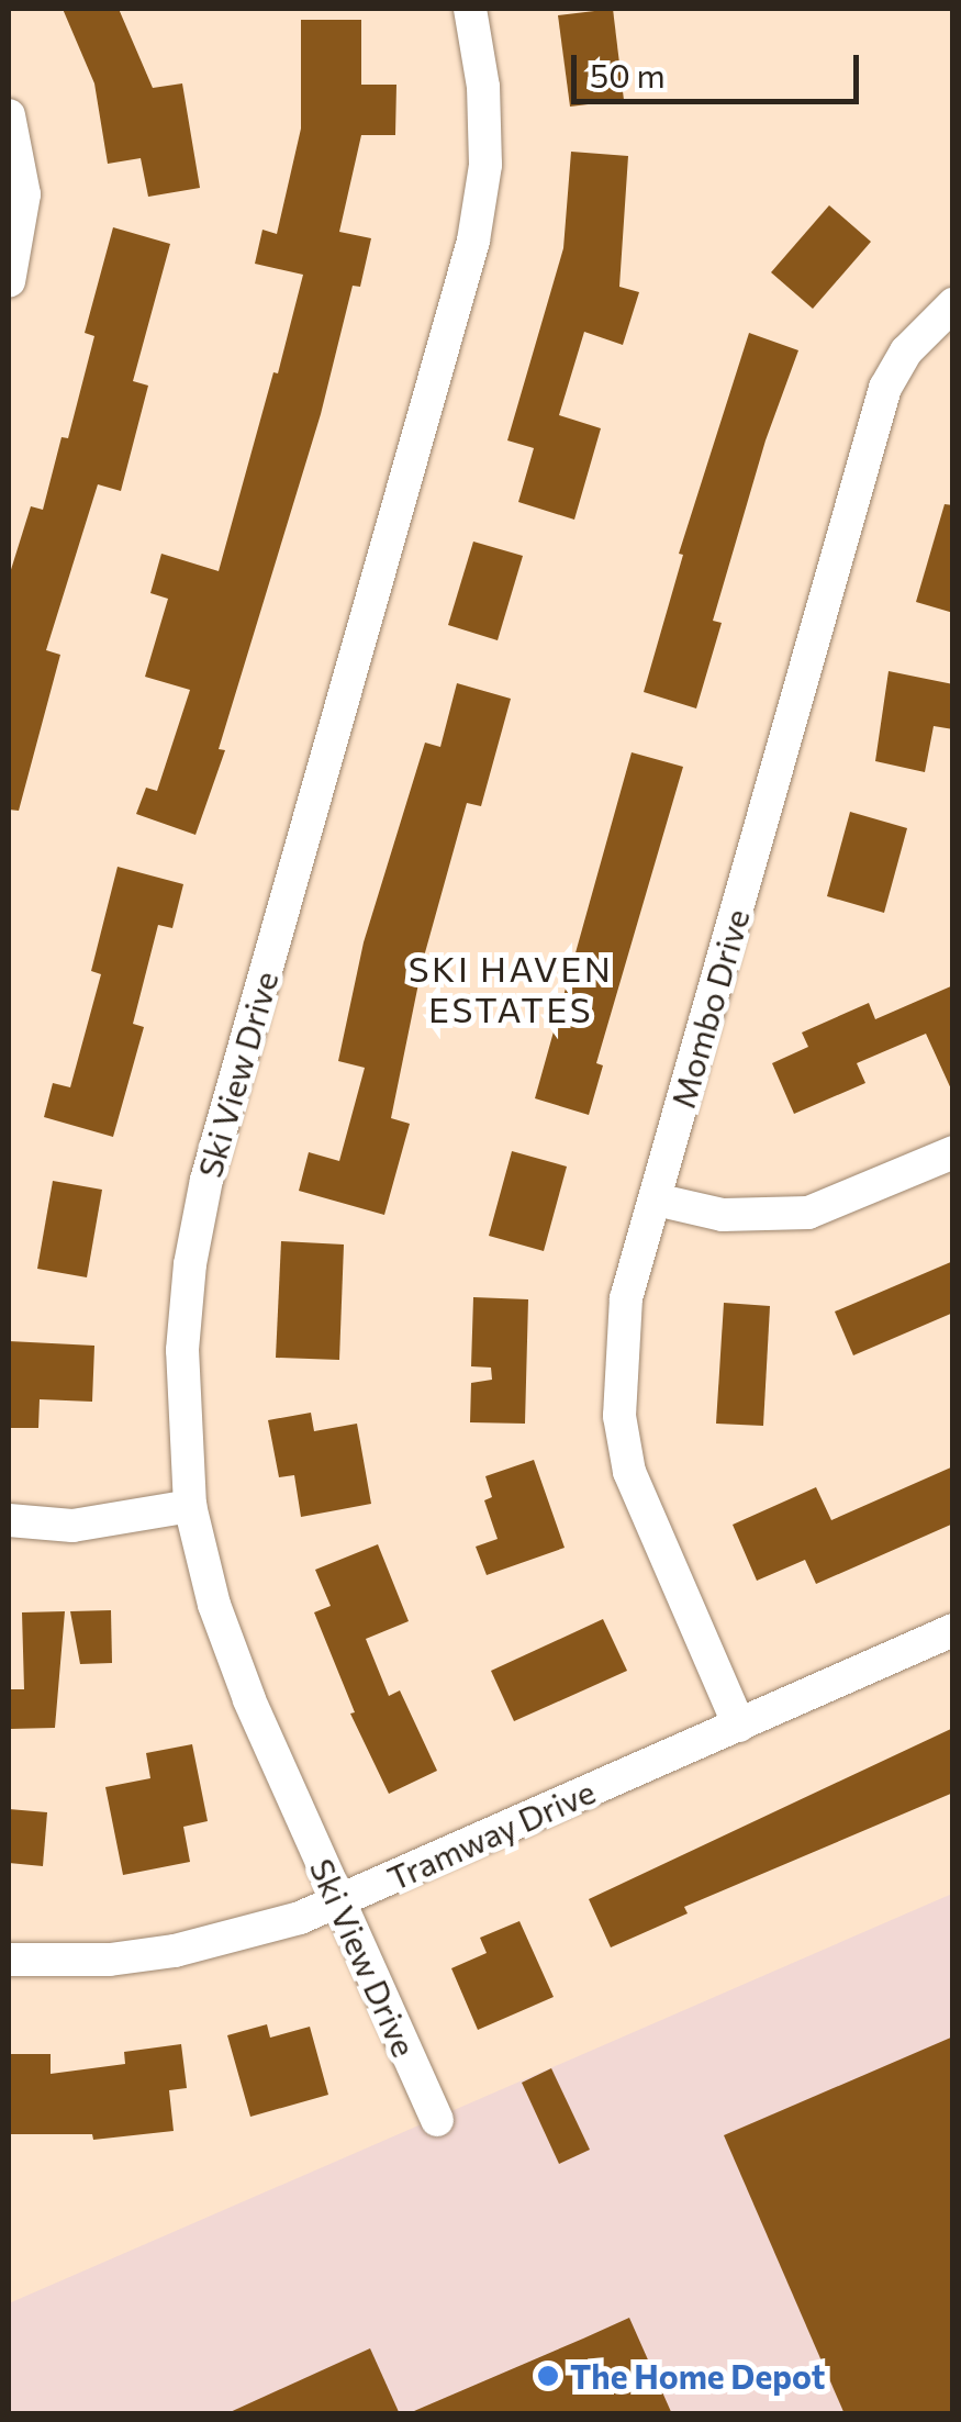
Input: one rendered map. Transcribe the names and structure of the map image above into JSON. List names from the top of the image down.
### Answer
{
  "streets": {
    "street": ["Mombo Drive", "Ski View Drive", "Tramway Drive"]
  },
  "crossings": [
    ["Mombo Drive", "Tramway Drive"],
    ["Ski View Drive", "Tramway Drive"]
  ],
  "districts": ["SKI HAVEN ESTATES"],
  "places": ["The Home Depot"],
  "scale_bar": "50 m"
}
